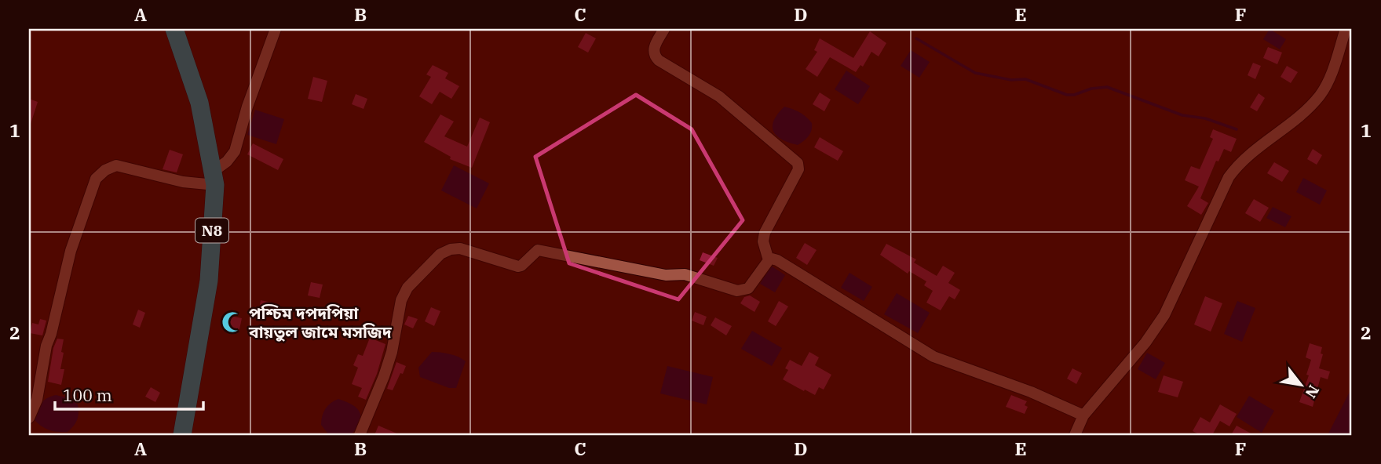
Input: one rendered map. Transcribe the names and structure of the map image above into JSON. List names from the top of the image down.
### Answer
{
  "streets": {
    "highway": ["N8"]
  },
  "places": {
    "mosque": ["পশ্চিম দপদপিয়া বায়তুল জামে মসজিদ"]
  },
  "scale_bar": "100 m",
  "north": "bottom right",
  "grid": {
    "columns": [
      "A",
      "B",
      "C",
      "D",
      "E",
      "F"
    ],
    "rows": ["1", "2"]
  }
}
